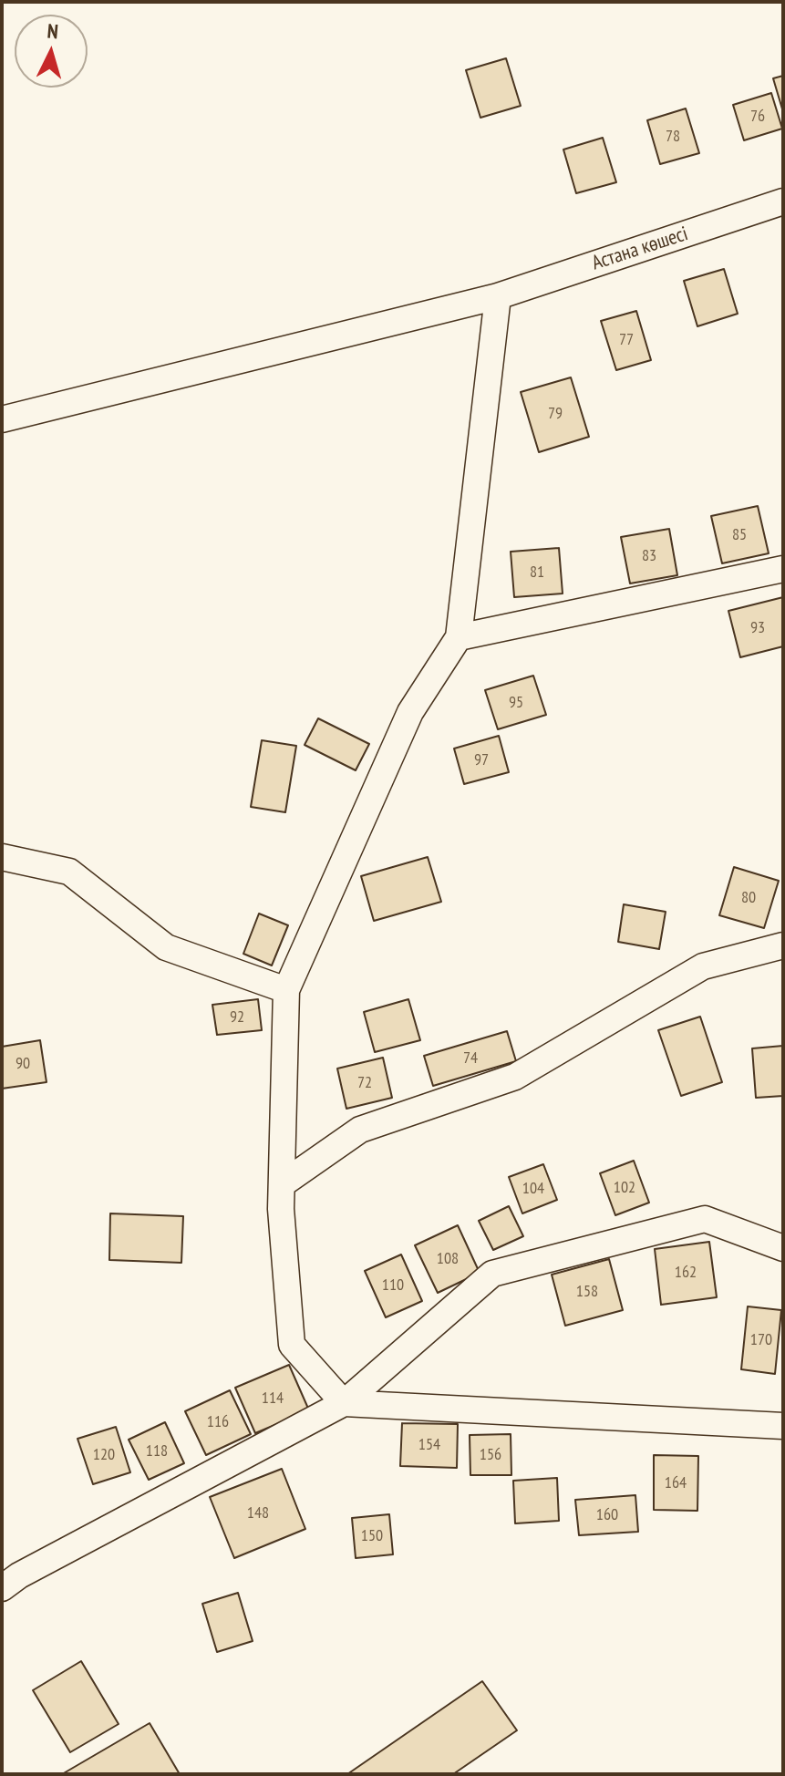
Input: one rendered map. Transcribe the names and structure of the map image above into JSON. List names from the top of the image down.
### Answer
{
  "streets": {
    "street": ["Астана көшесі"]
  },
  "house_numbers": [
    "76",
    "78",
    "77",
    "79",
    "85",
    "83",
    "81",
    "93",
    "95",
    "97",
    "80",
    "92",
    "74",
    "90",
    "72",
    "102",
    "104",
    "108",
    "162",
    "110",
    "158",
    "170",
    "114",
    "116",
    "154",
    "118",
    "120",
    "156",
    "164",
    "148",
    "160",
    "150"
  ],
  "north": "top"
}
